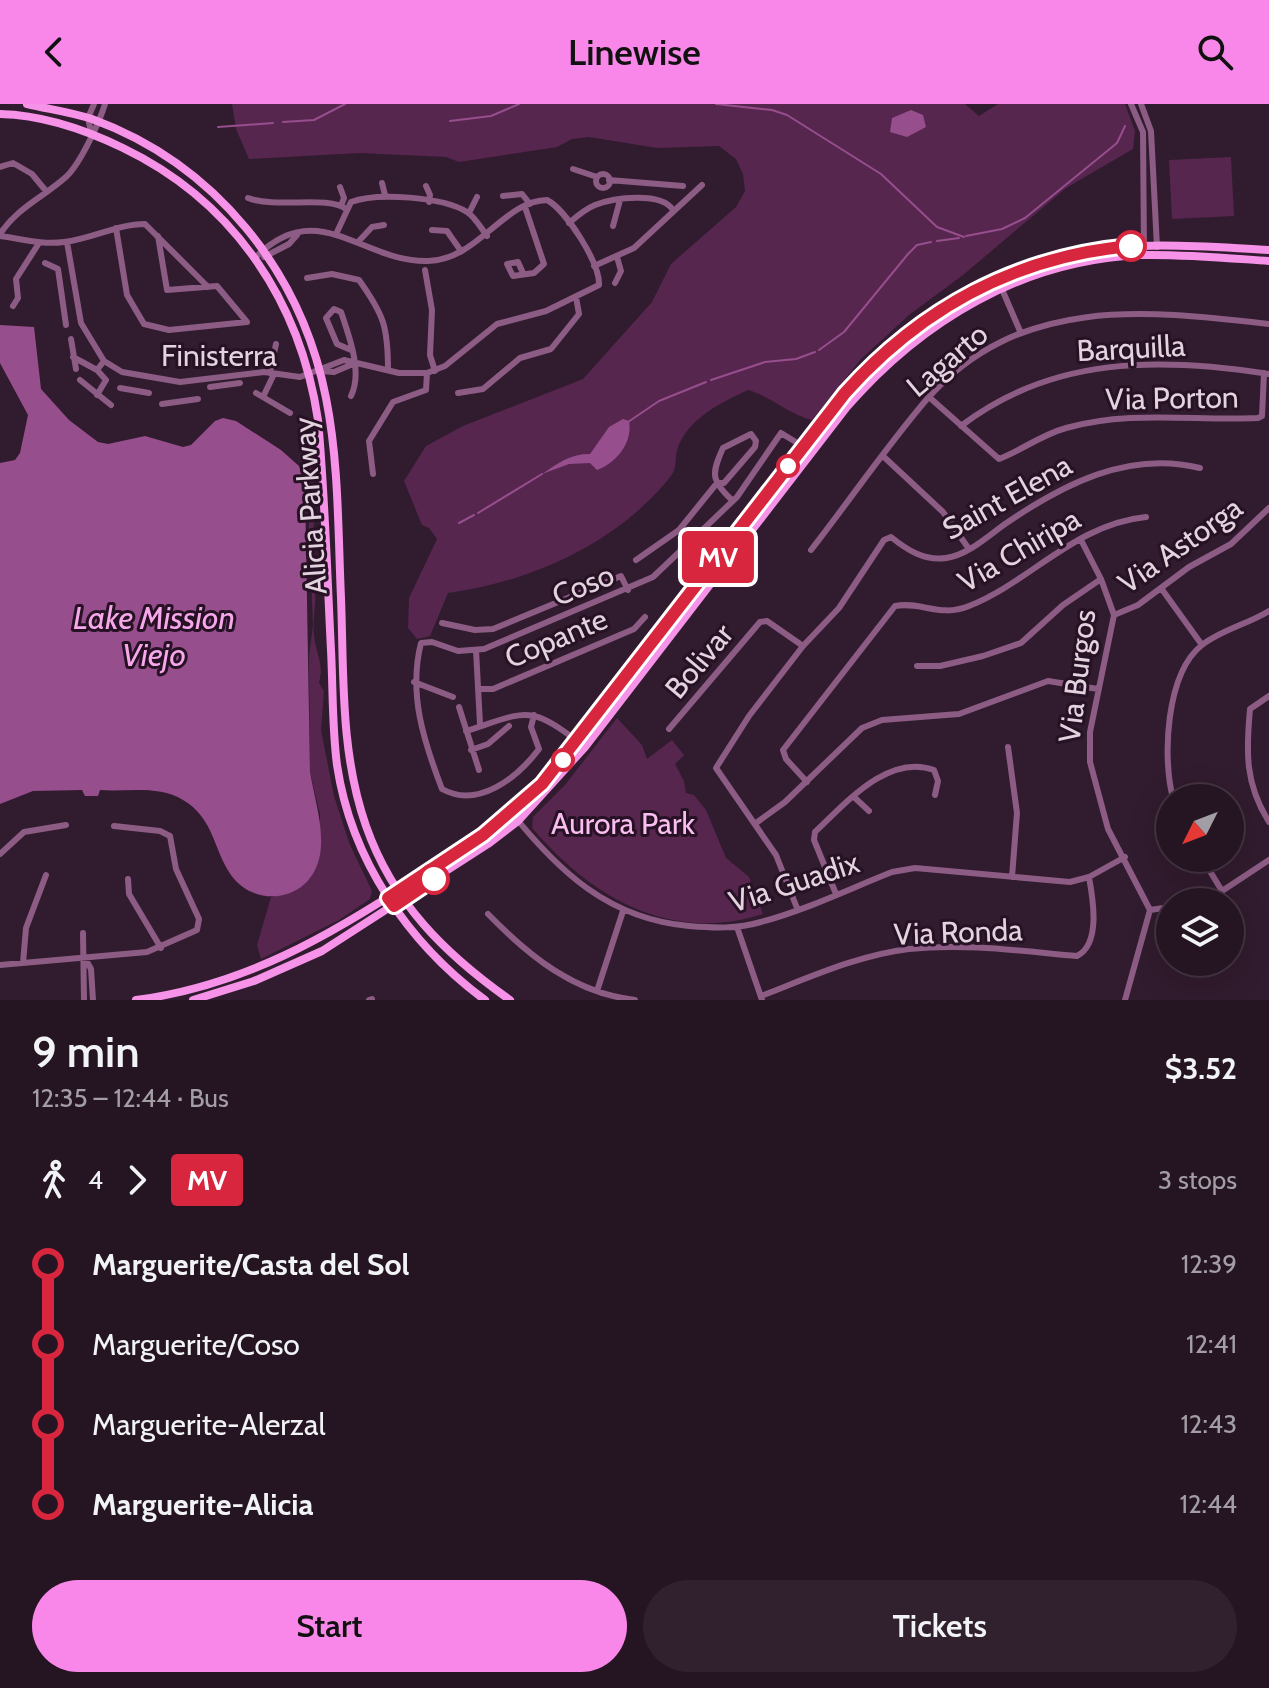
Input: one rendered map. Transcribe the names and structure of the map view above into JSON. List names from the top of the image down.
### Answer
{
  "streets": {
    "main road": ["Alicia Parkway"],
    "street": [
      "Barquilla",
      "Finisterra",
      "Lagarto",
      "Via Porton",
      "Saint Elena",
      "Via Astorga",
      "Via Chiripa",
      "Coso",
      "Copante",
      "Bolivar",
      "Via Burgos",
      "Via Guadix",
      "Via Ronda"
    ]
  },
  "crossings": [
    ["Barquilla", "Via Porton"],
    ["Finisterra", "Alicia Parkway"],
    ["Saint Elena", "Bolivar"],
    ["Via Astorga", "Via Burgos"],
    ["Via Chiripa", "Via Burgos"],
    ["Via Burgos", "Via Guadix"],
    ["Via Guadix", "Via Ronda"]
  ],
  "water": ["Lake Mission Viejo"],
  "parks": ["Aurora Park"],
  "lines": ["bus line MV"],
  "north": "bottom left",
  "page": {
    "header": "Linewise",
    "on_map": "MV",
    "heading": ["9 min", "12:35 – 12:44 · Bus", "$3.52"],
    "legs": ["4", "MV", "3 stops"],
    "list": [
      {
        "name": "Marguerite/Casta del Sol",
        "value": "12:39"
      },
      {
        "name": "Marguerite/Coso",
        "value": "12:41"
      },
      {
        "name": "Marguerite-Alerzal",
        "value": "12:43"
      },
      {
        "name": "Marguerite-Alicia",
        "value": "12:44"
      }
    ],
    "buttons": ["Start", "Tickets"]
  }
}
